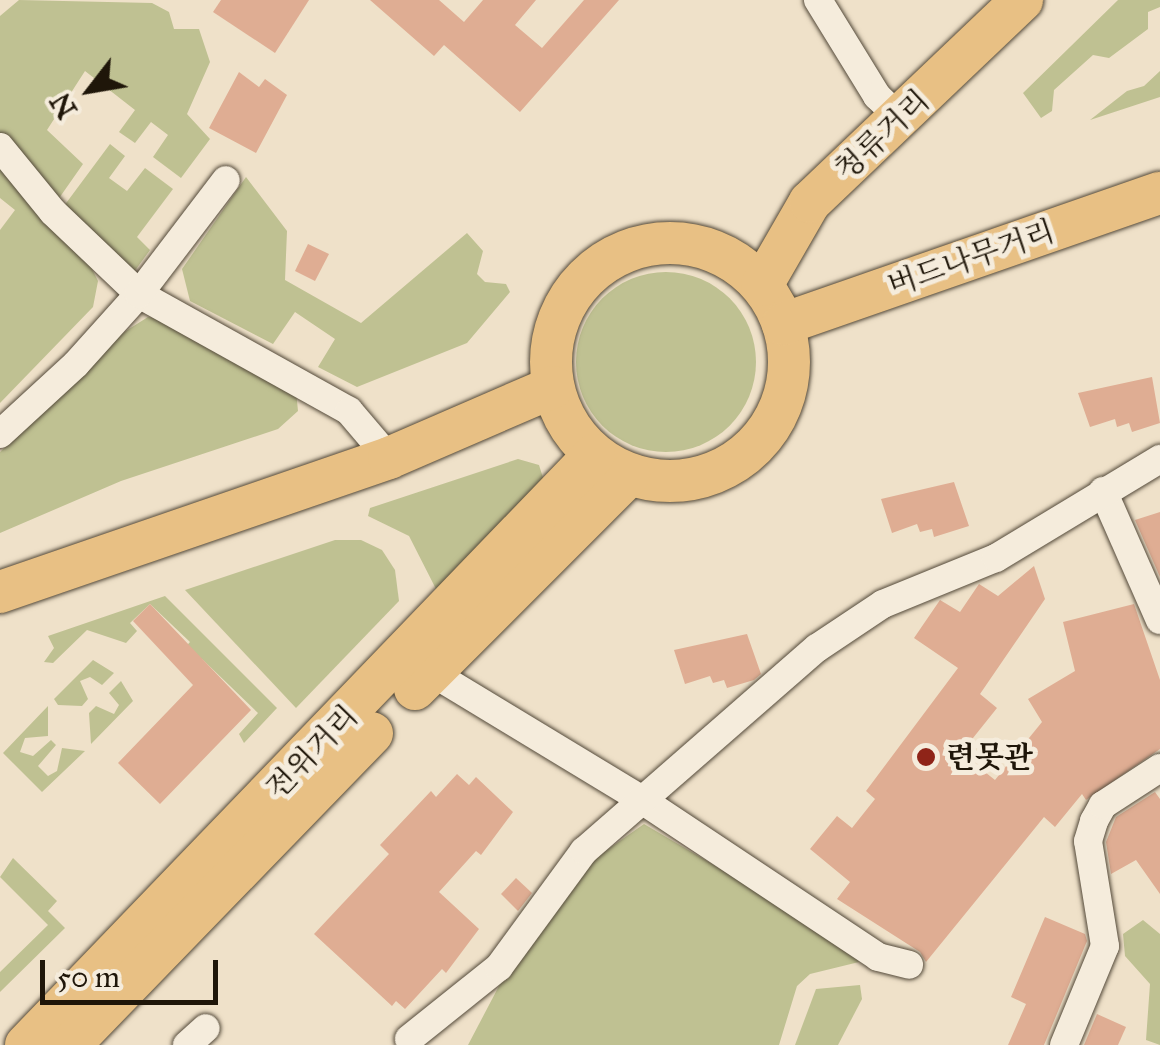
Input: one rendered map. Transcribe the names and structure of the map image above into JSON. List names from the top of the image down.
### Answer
{
  "streets": {
    "main road": ["청류거리", "버드나무거리", "전위거리"]
  },
  "crossings": [
    ["청류거리", "버드나무거리"],
    ["청류거리", "전위거리"],
    ["버드나무거리", "전위거리"]
  ],
  "places": ["련못관"],
  "scale_bar": "50 m",
  "north": "bottom left"
}
